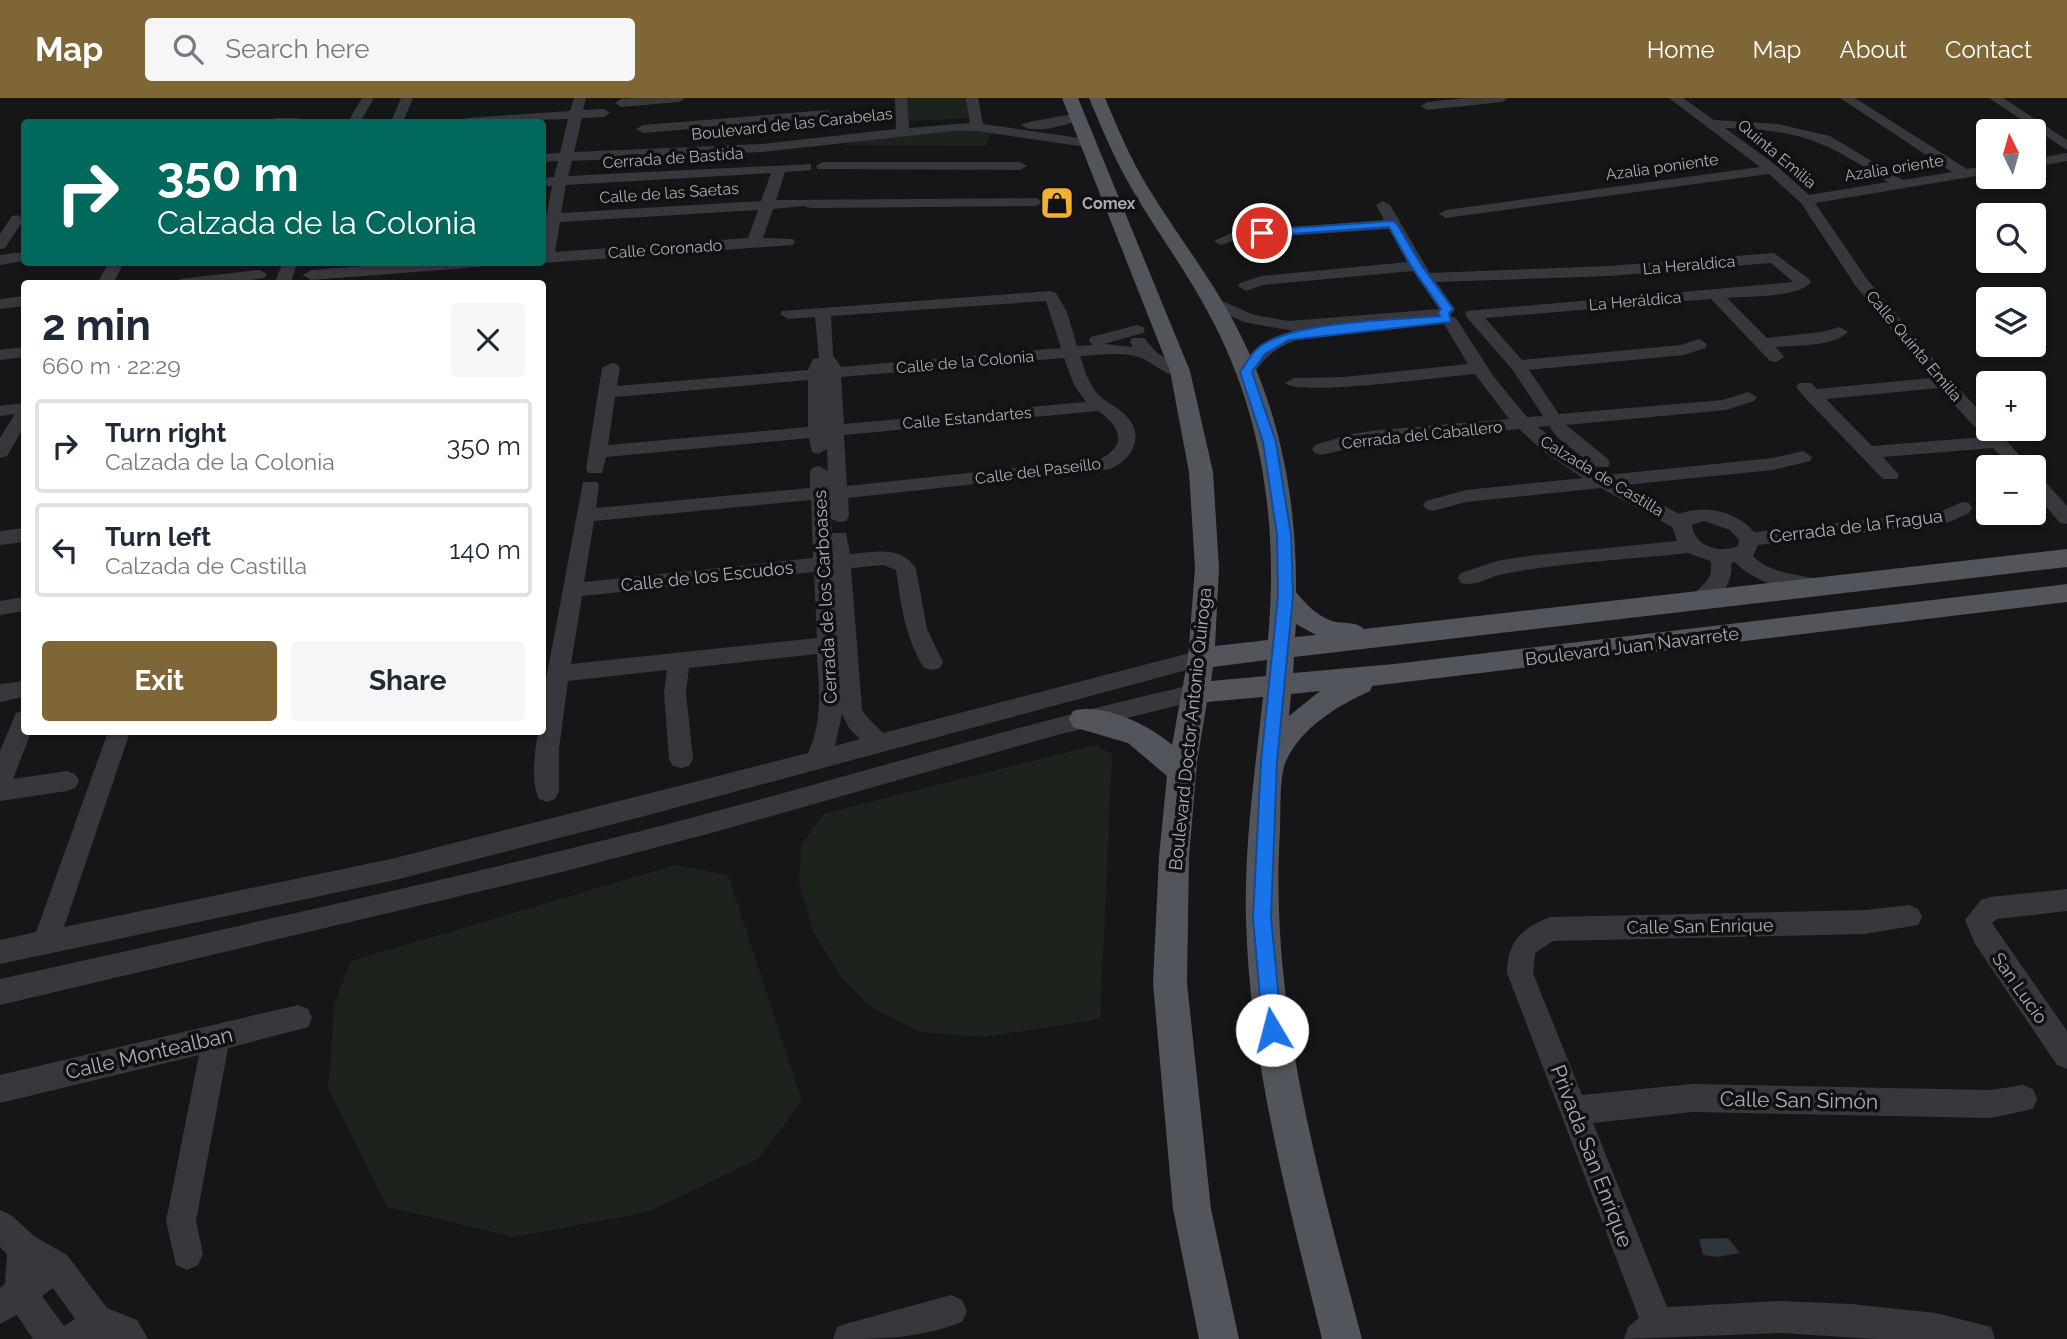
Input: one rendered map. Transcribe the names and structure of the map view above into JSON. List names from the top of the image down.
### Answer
{
  "streets": {
    "main road": ["Boulevard Juan Navarrete", "Boulevard Doctor Antonio Quiroga"],
    "street": [
      "Boulevard de las Carabelas",
      "Quinta Emilia",
      "Cerrada de Bastida",
      "Azalia poniente",
      "Azalia oriente",
      "Calle de las Saetas",
      "Calle Coronado",
      "La Heraldica",
      "La Heráldica",
      "Calle Quinta Emilia",
      "Calle de la Colonia",
      "Calle Estandartes",
      "Cerrada del Caballero",
      "Calle del Paseíllo",
      "Calzada de Castilla",
      "Cerrada de la Fragua",
      "Calle de los Escudos",
      "Cerrada de los Carboases",
      "Calle San Enrique",
      "San Lucio",
      "Calle Montealban",
      "Calle San Simón",
      "Privada San Enrique"
    ]
  },
  "crossings": [
    ["Boulevard de las Carabelas", "Boulevard Doctor Antonio Quiroga"],
    ["Quinta Emilia", "Azalia poniente"],
    ["Quinta Emilia", "Azalia oriente"],
    ["Quinta Emilia", "Calle Quinta Emilia"],
    ["La Heraldica", "La Heráldica"],
    ["La Heraldica", "Calzada de Castilla"],
    ["La Heráldica", "Calzada de Castilla"],
    ["Calle de la Colonia", "Calle del Paseíllo"],
    ["Calle de la Colonia", "Boulevard Doctor Antonio Quiroga"],
    ["Calle Estandartes", "Calle del Paseíllo"],
    ["Cerrada del Caballero", "Calzada de Castilla"],
    ["Calle del Paseíllo", "Cerrada de los Carboases"],
    ["Calle de los Escudos", "Cerrada de los Carboases"],
    ["Boulevard Juan Navarrete", "Boulevard Doctor Antonio Quiroga"],
    ["Calle San Enrique", "Privada San Enrique"],
    ["Calle San Simón", "Privada San Enrique"]
  ],
  "places": {
    "shop": ["Comex"]
  },
  "north": "top",
  "page": {
    "header": "Map",
    "search": "Search here",
    "nav": [
      "Home",
      "Map",
      "About",
      "Contact"
    ],
    "map_buttons": ["+", "−"],
    "turn": ["350 m", "Calzada de la Colonia"],
    "heading": ["2 min", "660 m · 22:29"],
    "list": [
      {
        "name": "Turn right",
        "note": "Calzada de la Colonia",
        "value": "350 m"
      },
      {
        "name": "Turn left",
        "note": "Calzada de Castilla",
        "value": "140 m"
      }
    ],
    "buttons": ["Exit", "Share"]
  }
}
